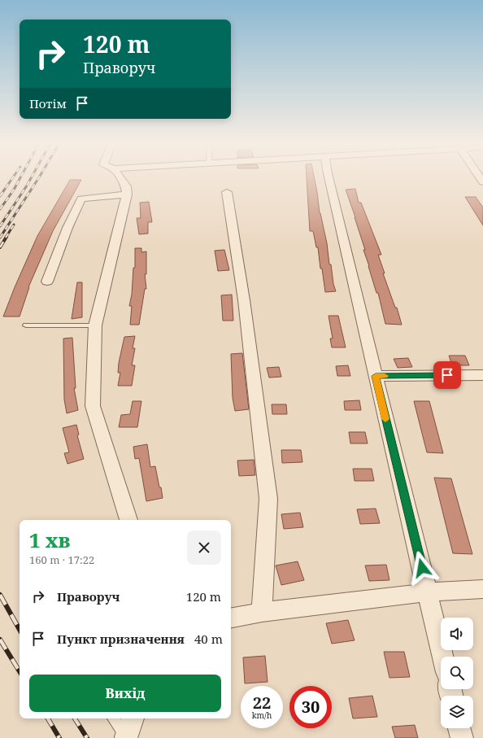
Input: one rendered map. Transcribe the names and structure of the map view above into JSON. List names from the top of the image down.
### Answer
{
  "page": {
    "turn": ["120 m", "Праворуч"],
    "then": "Потім",
    "heading": ["1 хв", "160 m · 17:22"],
    "list": [
      {
        "name": "Праворуч",
        "value": "120 m"
      },
      {
        "name": "Пункт призначення",
        "value": "40 m"
      }
    ],
    "buttons": "Вихід",
    "speed": "22 km/h",
    "limit": "30"
  }
}
